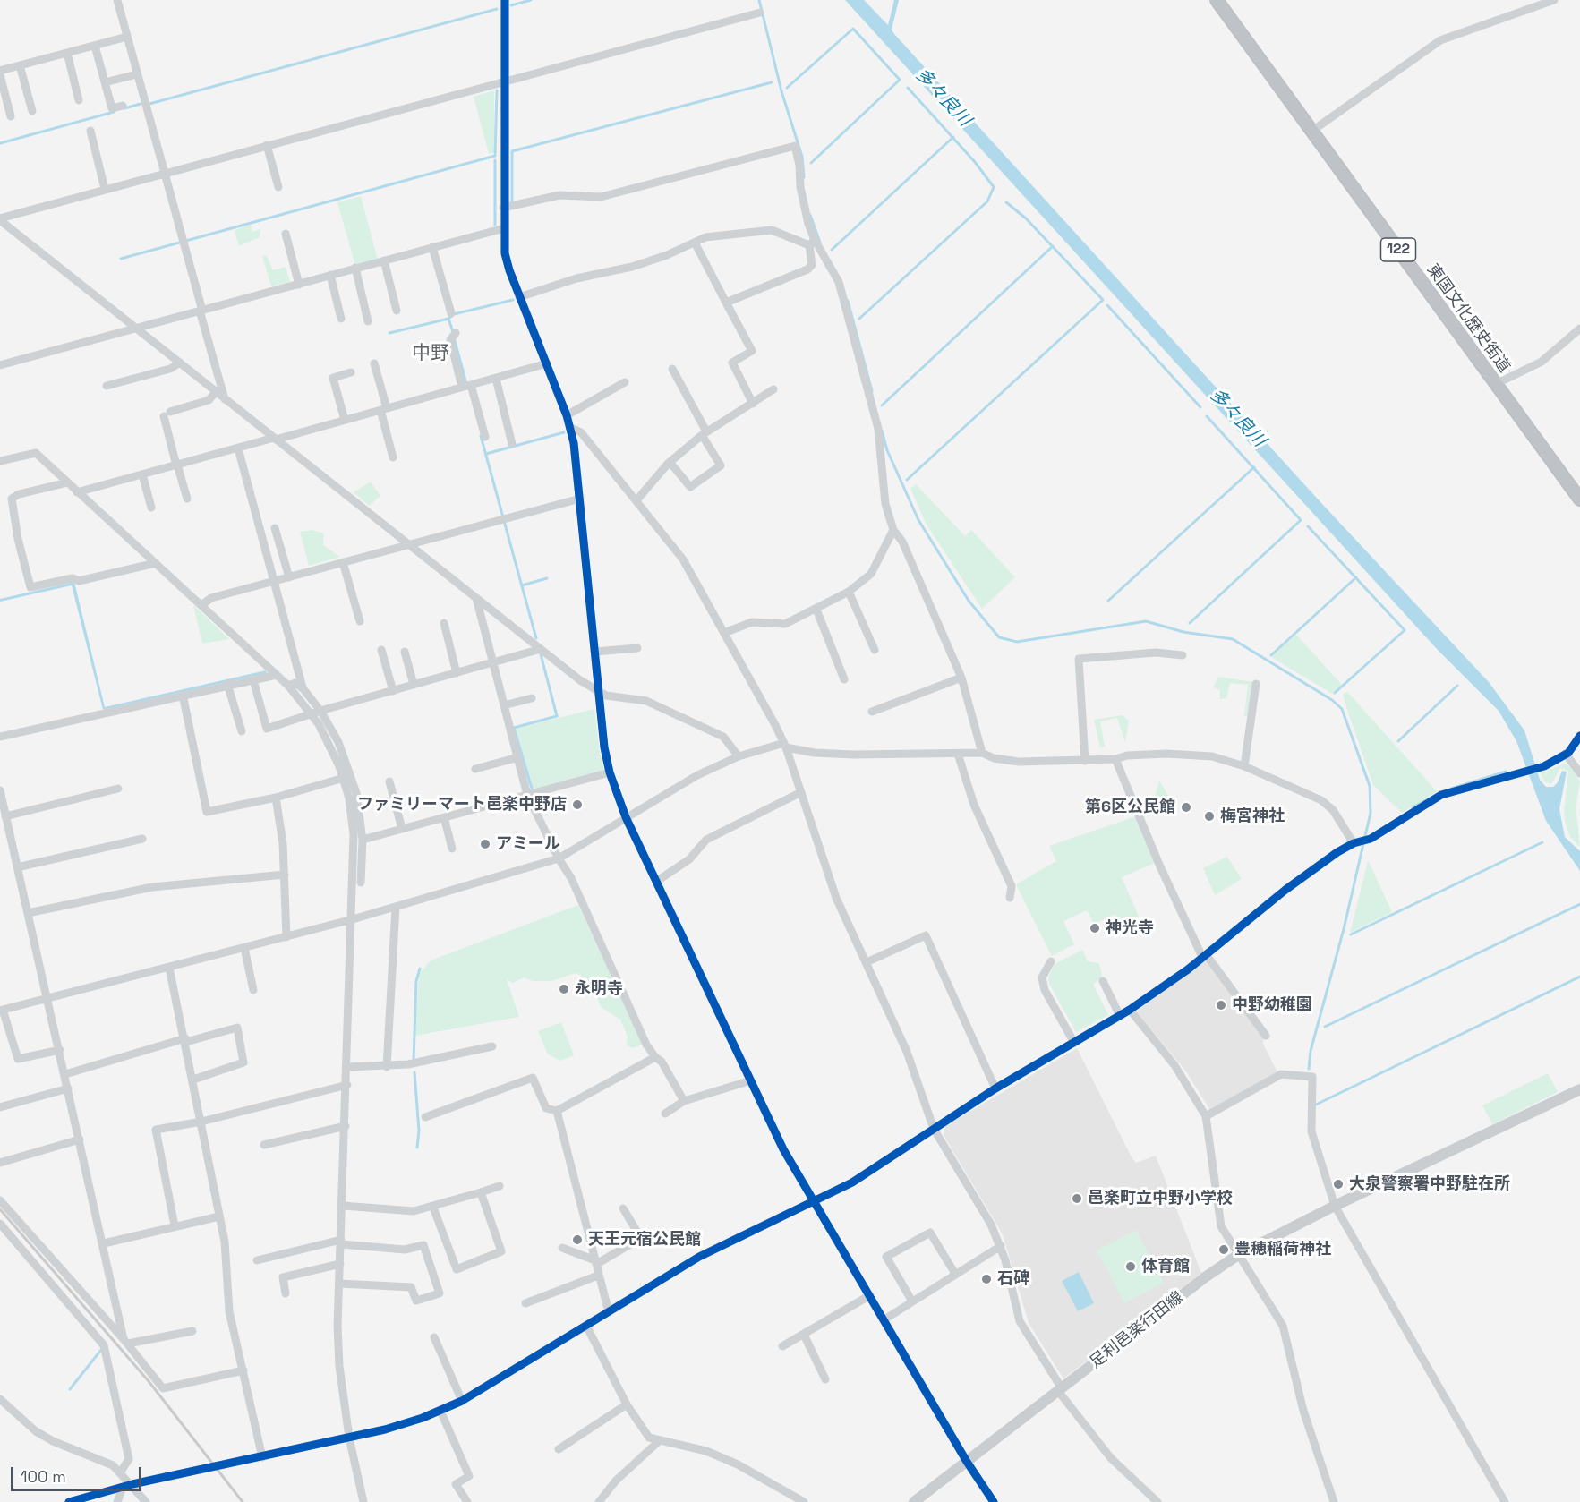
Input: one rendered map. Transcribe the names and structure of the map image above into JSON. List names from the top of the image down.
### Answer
{
  "streets": {
    "highway": ["122", "東国文化歴史街道"],
    "main road": ["足利邑楽行田線"]
  },
  "districts": ["中野"],
  "water": ["多々良川"],
  "places": [
    "ファミリーマート邑楽中野店",
    "第6区公民館",
    "梅宮神社",
    "アミール",
    "神光寺",
    "永明寺",
    "中野幼稚園",
    "大泉警察署中野駐在所",
    "邑楽町立中野小学校",
    "天王元宿公民館",
    "豊穂稲荷神社",
    "体育館",
    "石碑"
  ],
  "scale_bar": "100 m"
}
